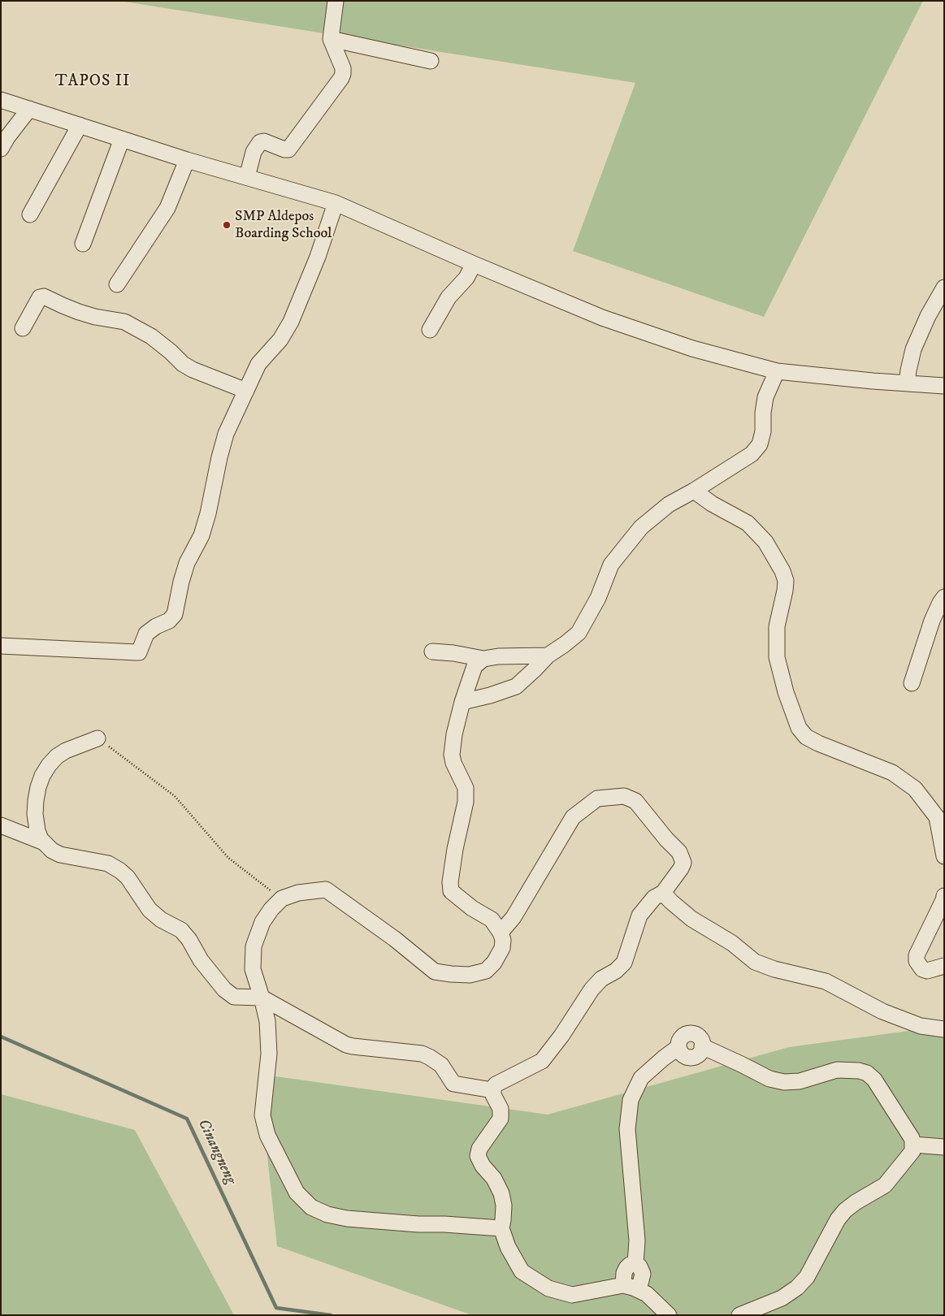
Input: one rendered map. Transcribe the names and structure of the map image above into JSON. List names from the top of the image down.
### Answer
{
  "districts": ["TAPOS II"],
  "water": ["Cinangneng"],
  "places": ["SMP Aldepos Boarding School"]
}
